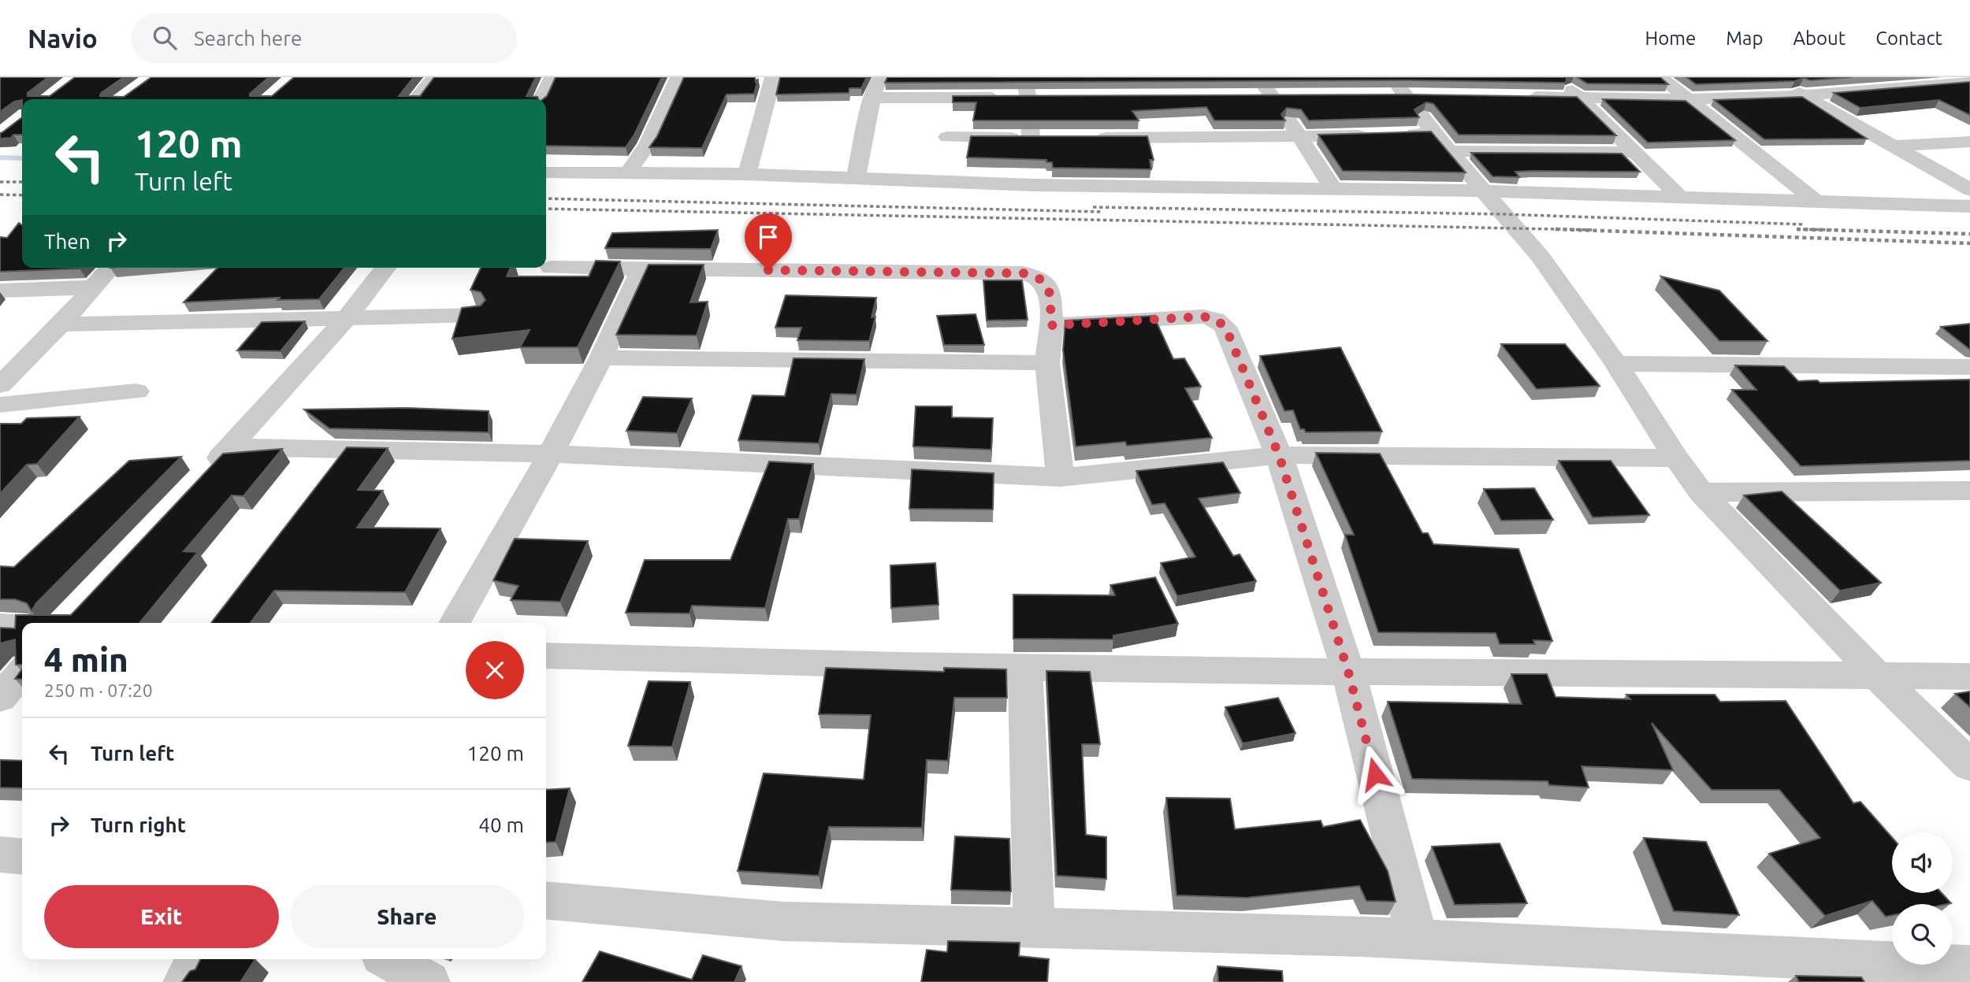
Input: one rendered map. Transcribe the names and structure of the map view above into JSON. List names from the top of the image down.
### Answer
{
  "page": {
    "header": "Navio",
    "search": "Search here",
    "nav": [
      "Home",
      "Map",
      "About",
      "Contact"
    ],
    "turn": ["120 m", "Turn left"],
    "then": "Then",
    "heading": ["4 min", "250 m · 07:20"],
    "list": [
      {
        "name": "Turn left",
        "value": "120 m"
      },
      {
        "name": "Turn right",
        "value": "40 m"
      }
    ],
    "buttons": ["Exit", "Share"]
  }
}
